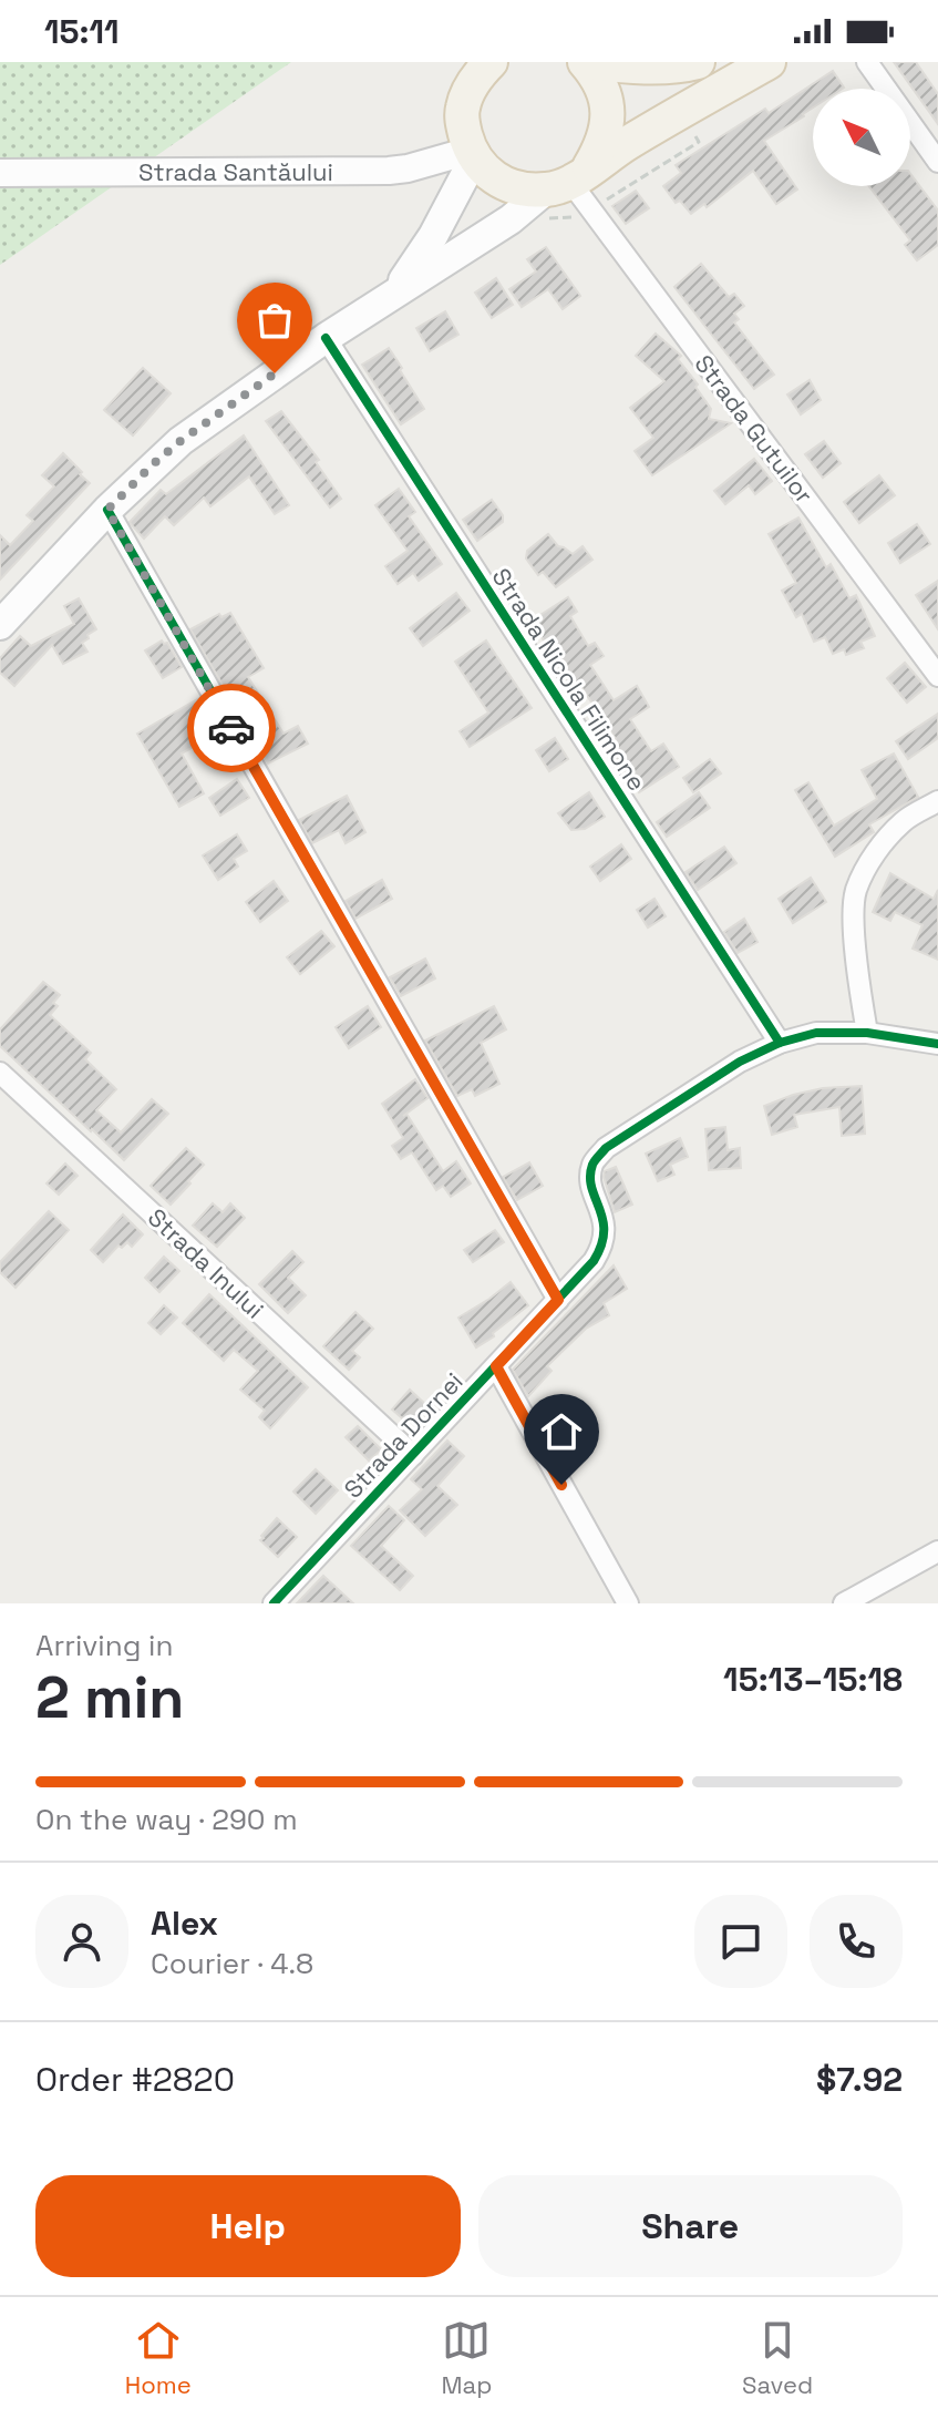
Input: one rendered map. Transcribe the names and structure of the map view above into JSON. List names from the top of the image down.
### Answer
{
  "streets": {
    "street": [
      "Strada Santăului",
      "Strada Gutuilor",
      "Strada Nicola Filimone",
      "Strada Inului",
      "Strada Dornei"
    ]
  },
  "crossings": [
    ["Strada Nicola Filimone", "Strada Dornei"],
    ["Strada Inului", "Strada Dornei"]
  ],
  "north": "top left",
  "page": {
    "status": "15:11",
    "heading": ["2 min", "Arriving in", "15:13–15:18"],
    "panel": [
      "Alex",
      "Courier · 4.8",
      "Order #2820",
      "$7.92"
    ],
    "bar": "On the way · 290 m",
    "buttons": ["Help", "Share"],
    "tabs": ["Home", "Map", "Saved"]
  }
}
